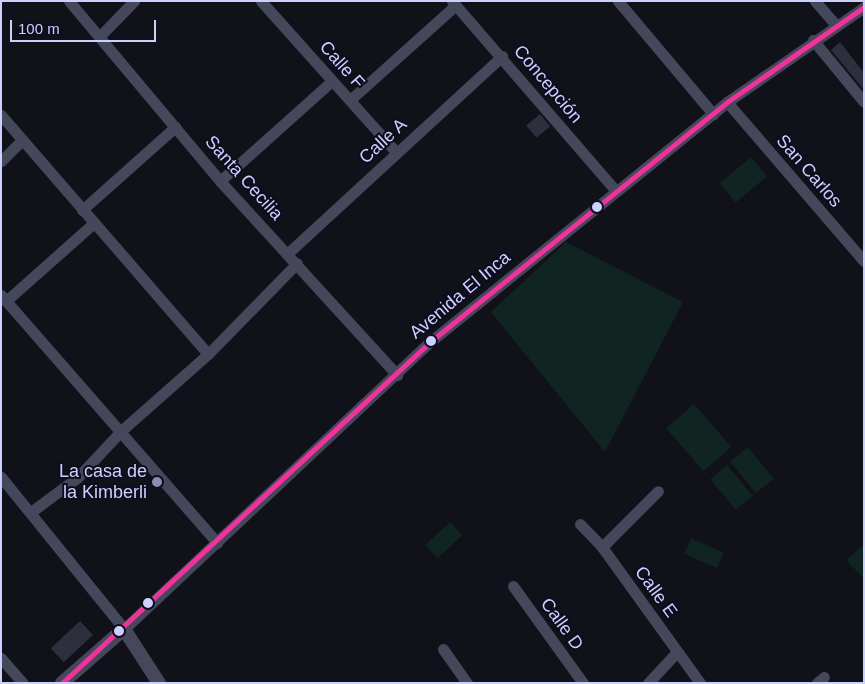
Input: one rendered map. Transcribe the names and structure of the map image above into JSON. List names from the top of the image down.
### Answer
{
  "streets": {
    "street": [
      "Calle F",
      "Concepción",
      "Calle A",
      "San Carlos",
      "Santa Cecilia",
      "Avenida El Inca",
      "Calle E",
      "Calle D"
    ]
  },
  "crossings": [
    ["Calle F", "Calle A"],
    ["Concepción", "Calle A"],
    ["Concepción", "Avenida El Inca"],
    ["Calle A", "Santa Cecilia"],
    ["San Carlos", "Avenida El Inca"],
    ["Santa Cecilia", "Avenida El Inca"]
  ],
  "places": ["La casa de la Kimberli"],
  "scale_bar": "100 m"
}
